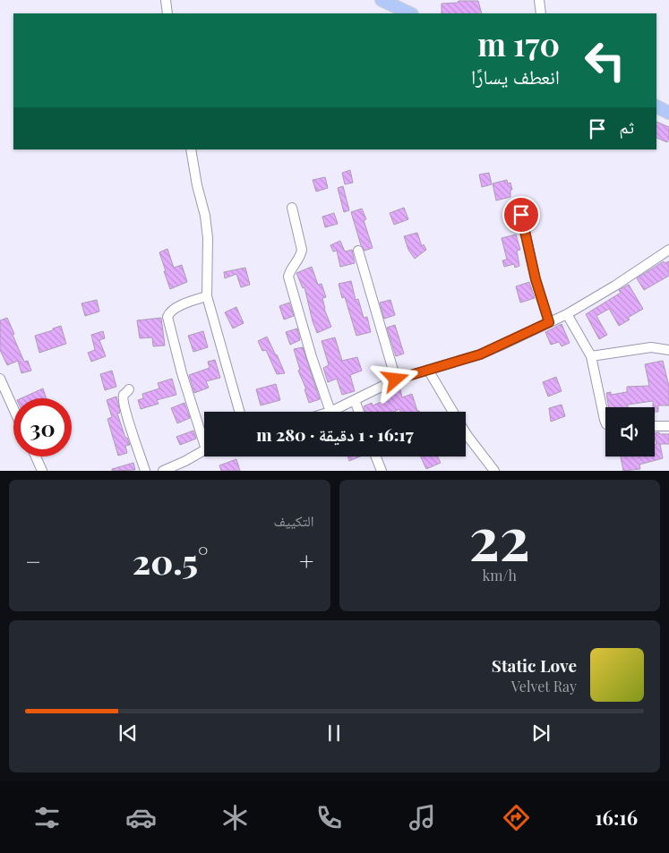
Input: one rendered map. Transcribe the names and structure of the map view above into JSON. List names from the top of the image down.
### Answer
{
  "page": {
    "turn": ["170 m", "انعطف يسارًا"],
    "then": "ثم",
    "limit": "30",
    "trip": "16:17 · 1 دقيقة · 280 m",
    "tile": [
      ["22", "km/h"],
      "التكييف"
    ],
    "heat": ["−", "20.5°", "+"],
    "song": ["Static Love", "Velvet Ray"],
    "tabs": "16:16"
  }
}
